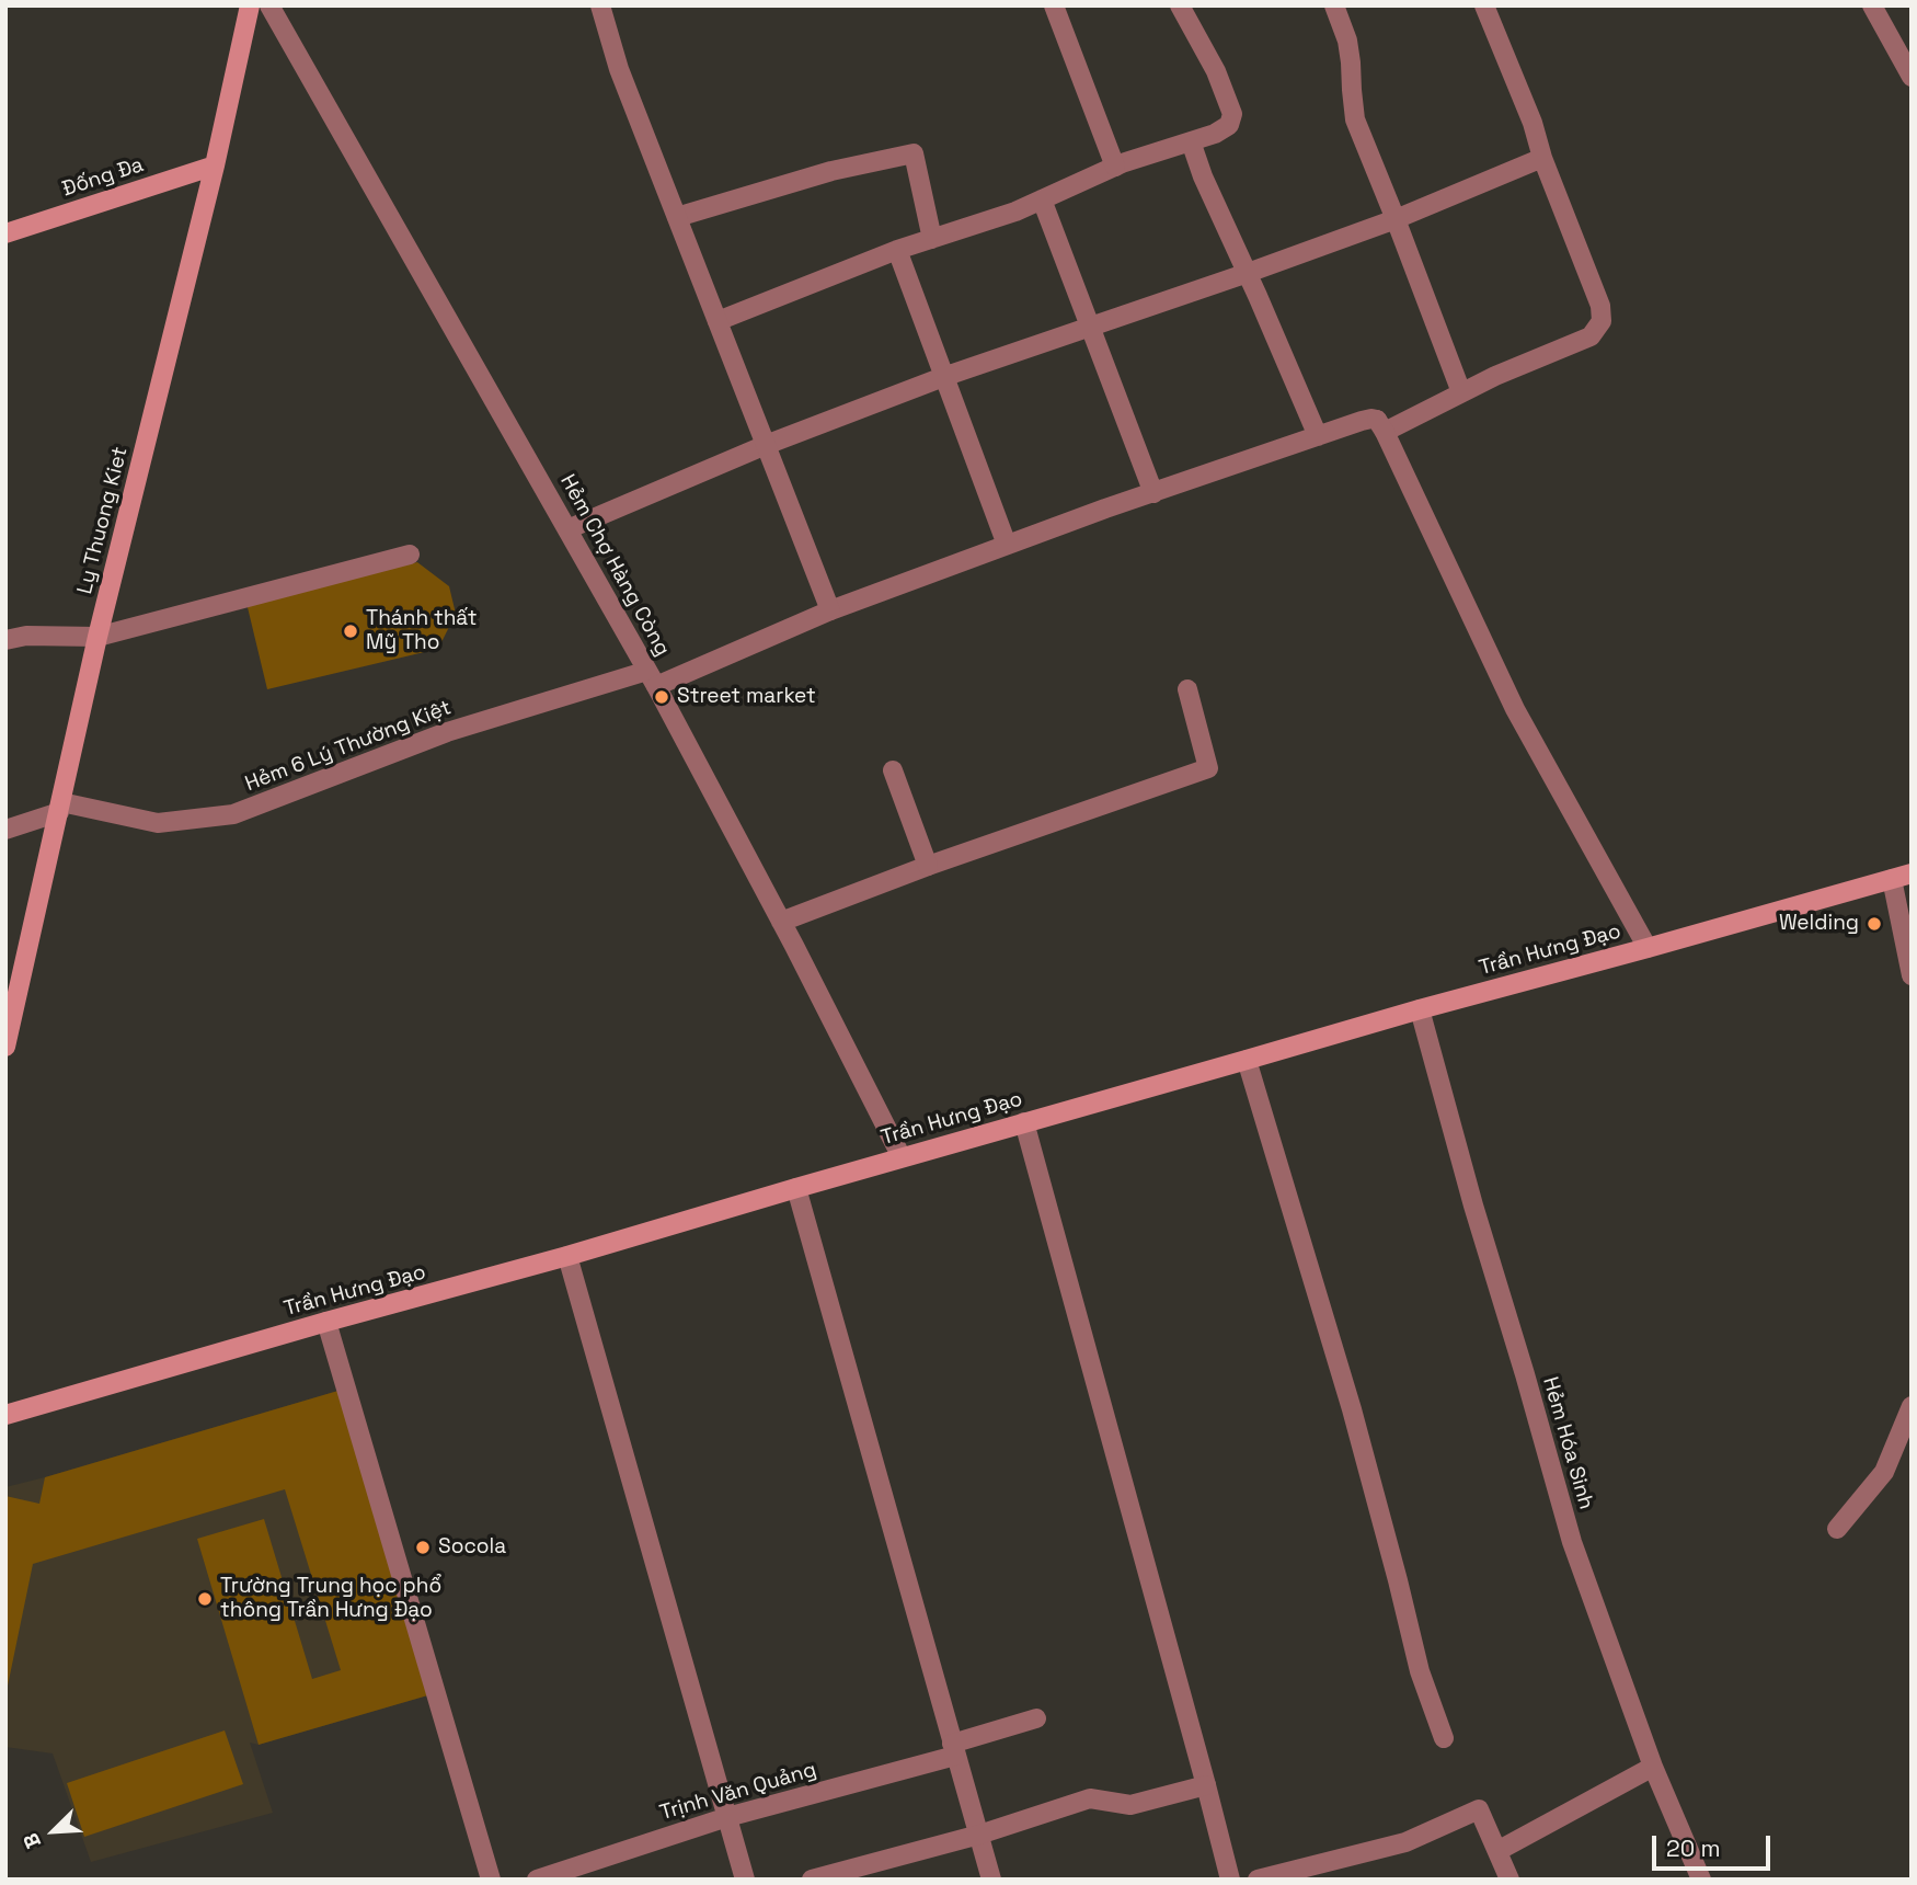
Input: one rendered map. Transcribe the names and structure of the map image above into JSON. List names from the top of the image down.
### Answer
{
  "streets": {
    "street": [
      "Đống Đa",
      "Ly Thuong Kiet",
      "Hẻm Chợ Hàng Còng",
      "Hẻm 6 Lý Thường Kiệt",
      "Trần Hưng Đạo",
      "Hẻm Hóa Sinh",
      "Trịnh Văn Quảng"
    ]
  },
  "crossings": [
    ["Đống Đa", "Ly Thuong Kiet"],
    ["Ly Thuong Kiet", "Hẻm 6 Lý Thường Kiệt"],
    ["Hẻm Chợ Hàng Còng", "Hẻm 6 Lý Thường Kiệt"],
    ["Hẻm Chợ Hàng Còng", "Trần Hưng Đạo"],
    ["Trần Hưng Đạo", "Hẻm Hóa Sinh"]
  ],
  "places": [
    "Thánh thất Mỹ Tho",
    "Street market",
    "Welding",
    "Socola",
    "Trường Trung học phổ thông Trần Hưng Đạo"
  ],
  "scale_bar": "20 m",
  "north": "bottom left"
}
